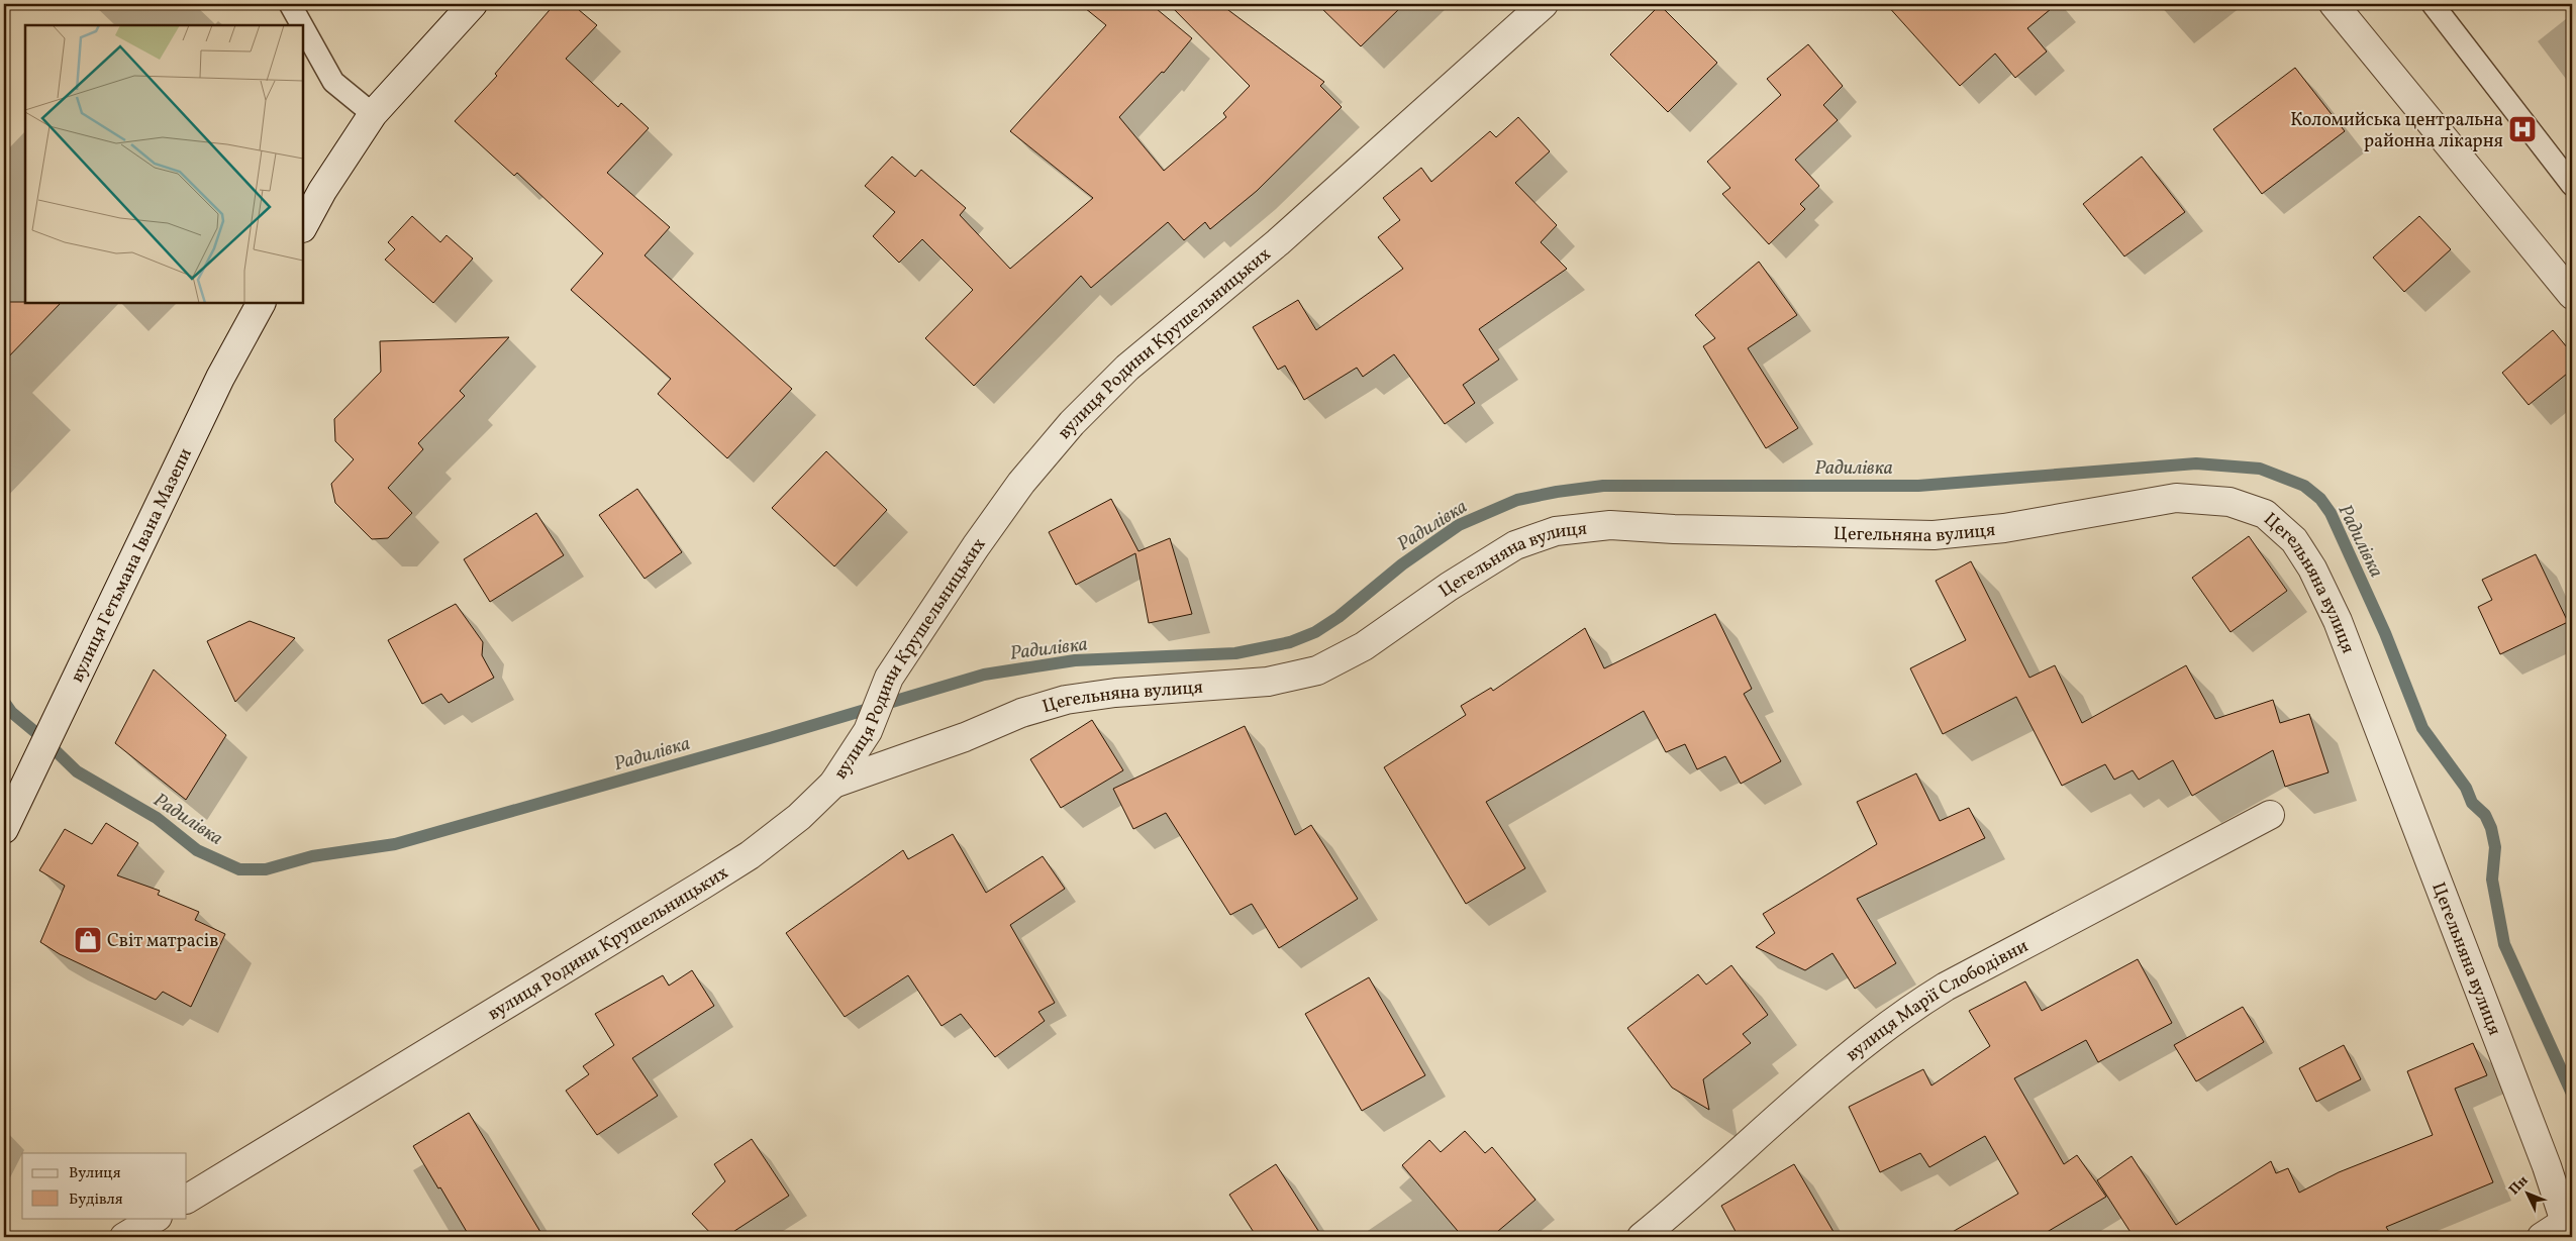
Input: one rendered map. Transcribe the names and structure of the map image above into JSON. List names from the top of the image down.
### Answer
{
  "streets": {
    "street": [
      "вулиця Родини Крушельницьких",
      "Цегельняна вулиця",
      "вулиця Гетьмана Івана Мазепи",
      "вулиця Марії Слободівни"
    ]
  },
  "crossings": [
    ["вулиця Родини Крушельницьких", "Цегельняна вулиця"]
  ],
  "water": ["Радилівка"],
  "places": {
    "hospital": ["Коломийська центральна районна лікарня"],
    "shop": ["Світ матрасів"]
  },
  "legend": ["Вулиця", "Будівля"],
  "north": "top left"
}
